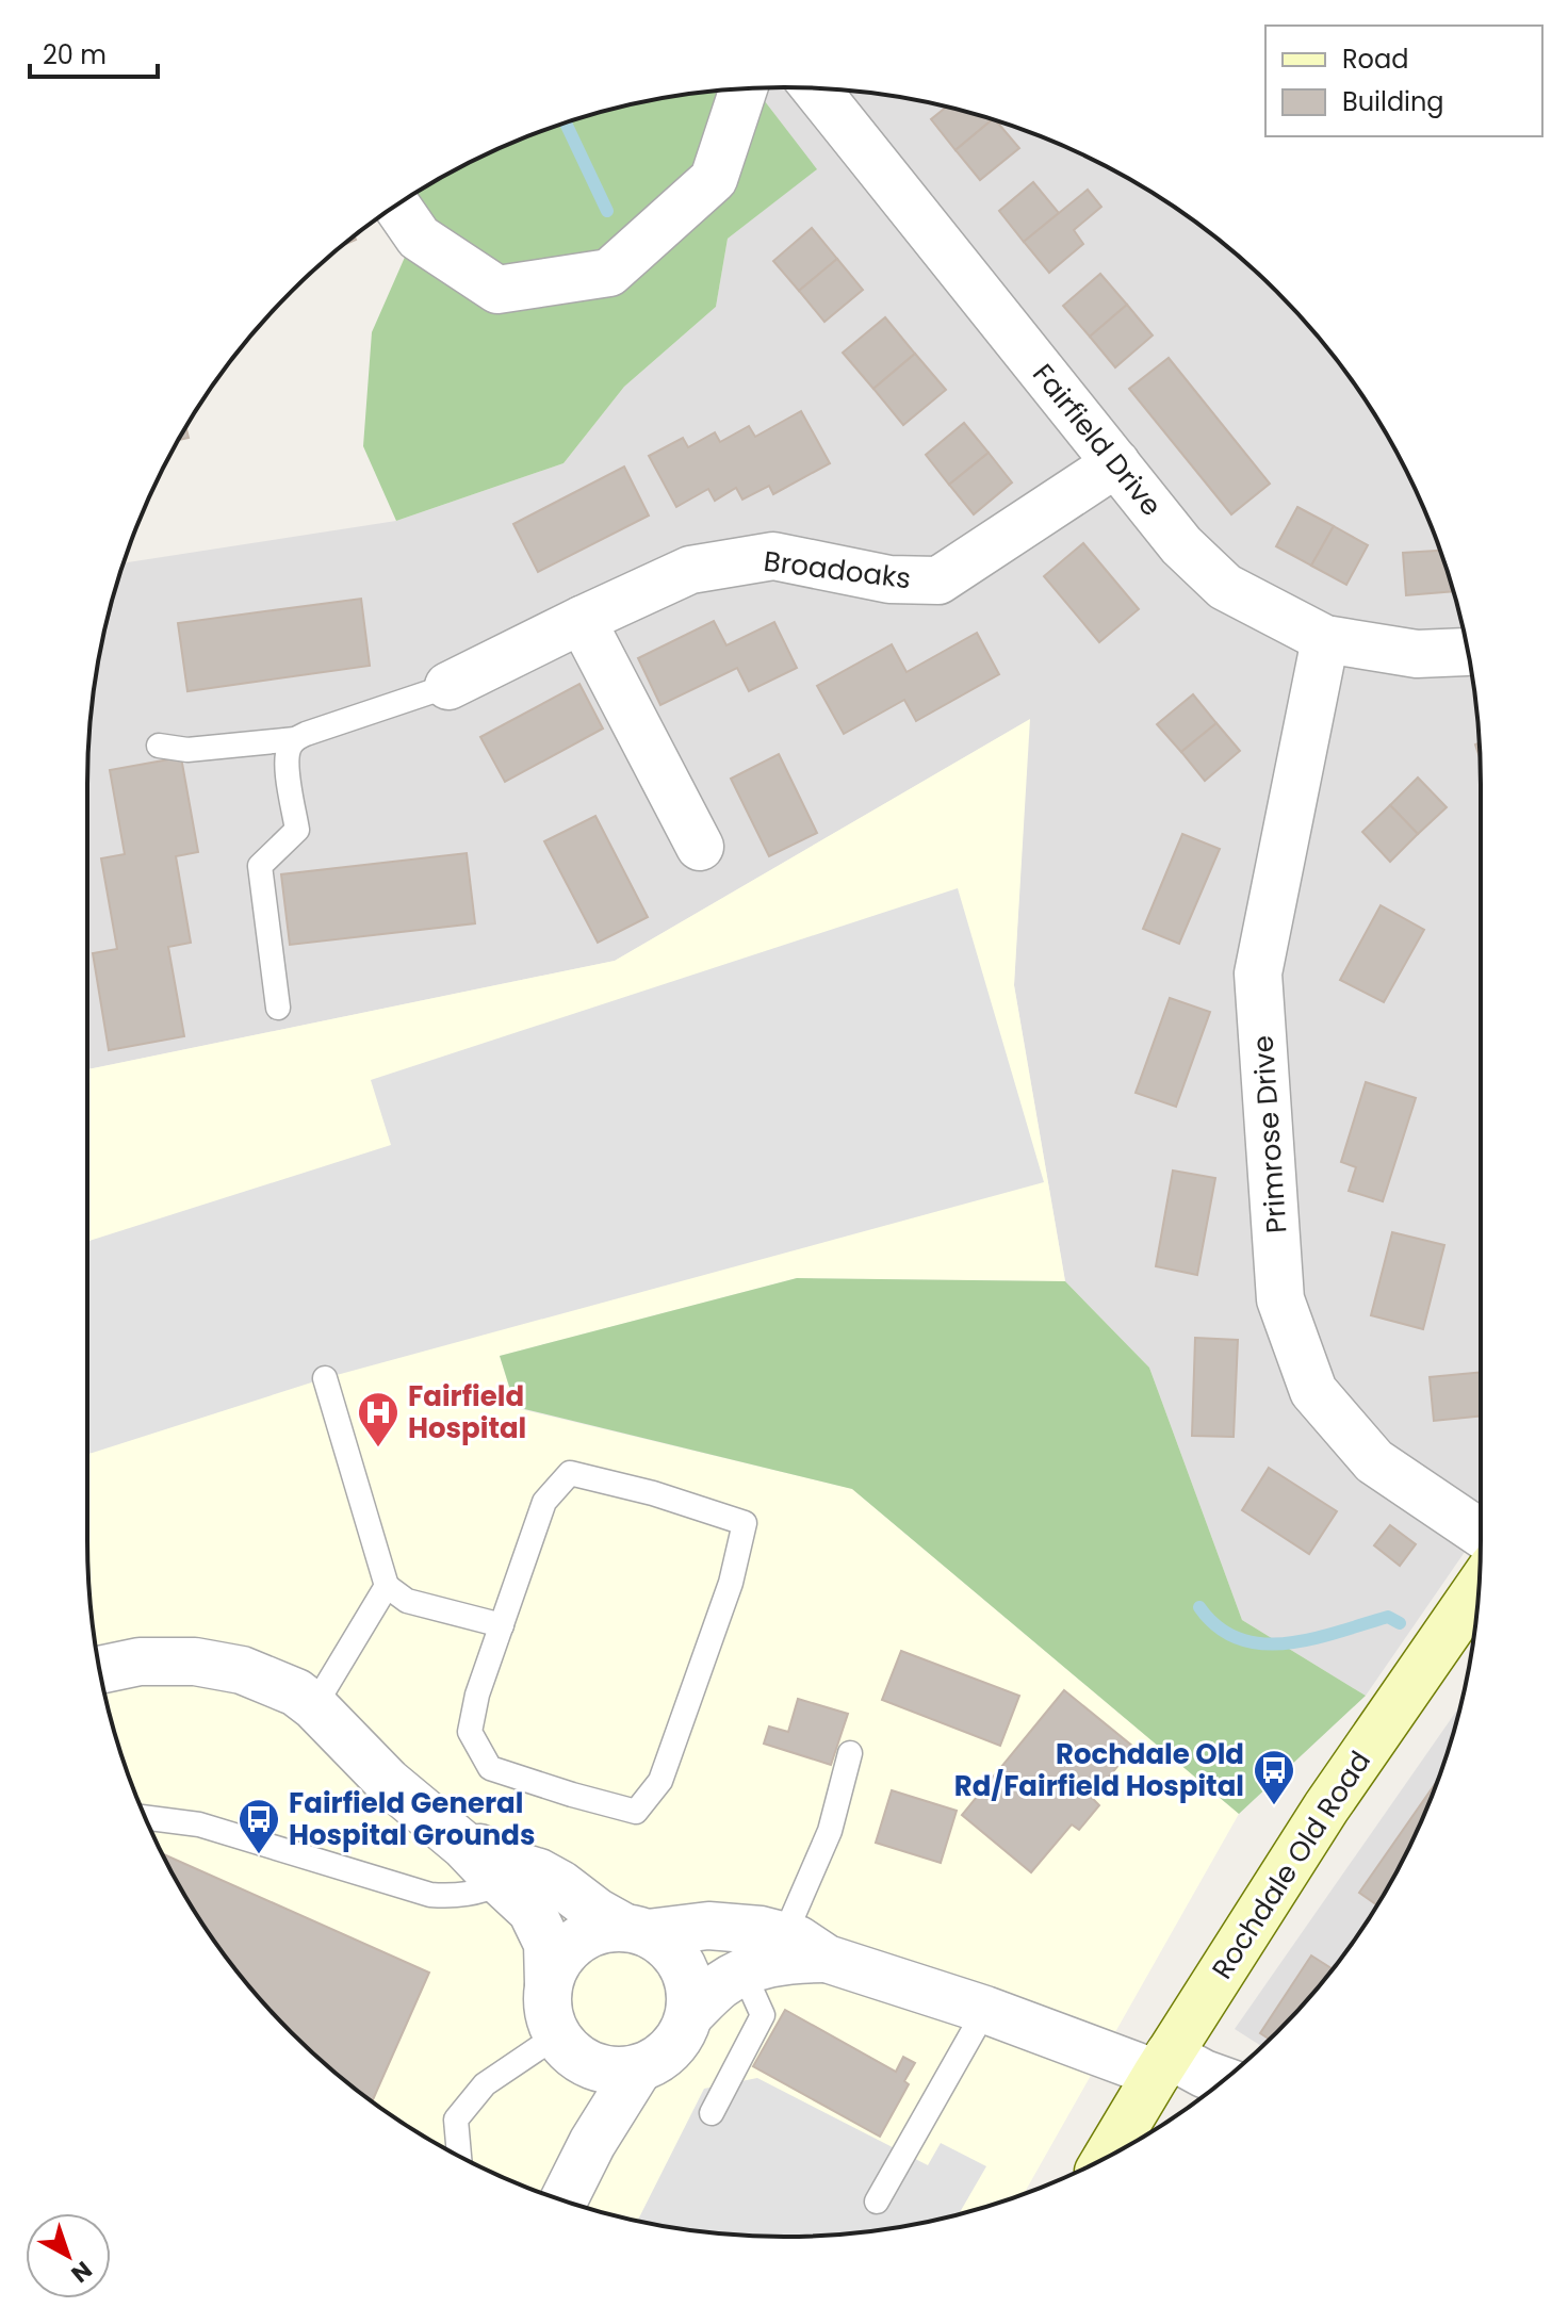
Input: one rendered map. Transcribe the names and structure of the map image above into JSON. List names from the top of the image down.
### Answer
{
  "streets": {
    "main road": ["Rochdale Old Road"],
    "street": ["Fairfield Drive", "Broadoaks", "Primrose Drive"]
  },
  "crossings": [
    ["Fairfield Drive", "Broadoaks"],
    ["Fairfield Drive", "Primrose Drive"]
  ],
  "places": {
    "hospital": ["Fairfield Hospital"],
    "bus stop": ["Rochdale Old Rd/Fairfield Hospital", "Fairfield General Hospital Grounds"]
  },
  "legend": ["Road", "Building"],
  "scale_bar": "20 m",
  "north": "bottom right"
}
